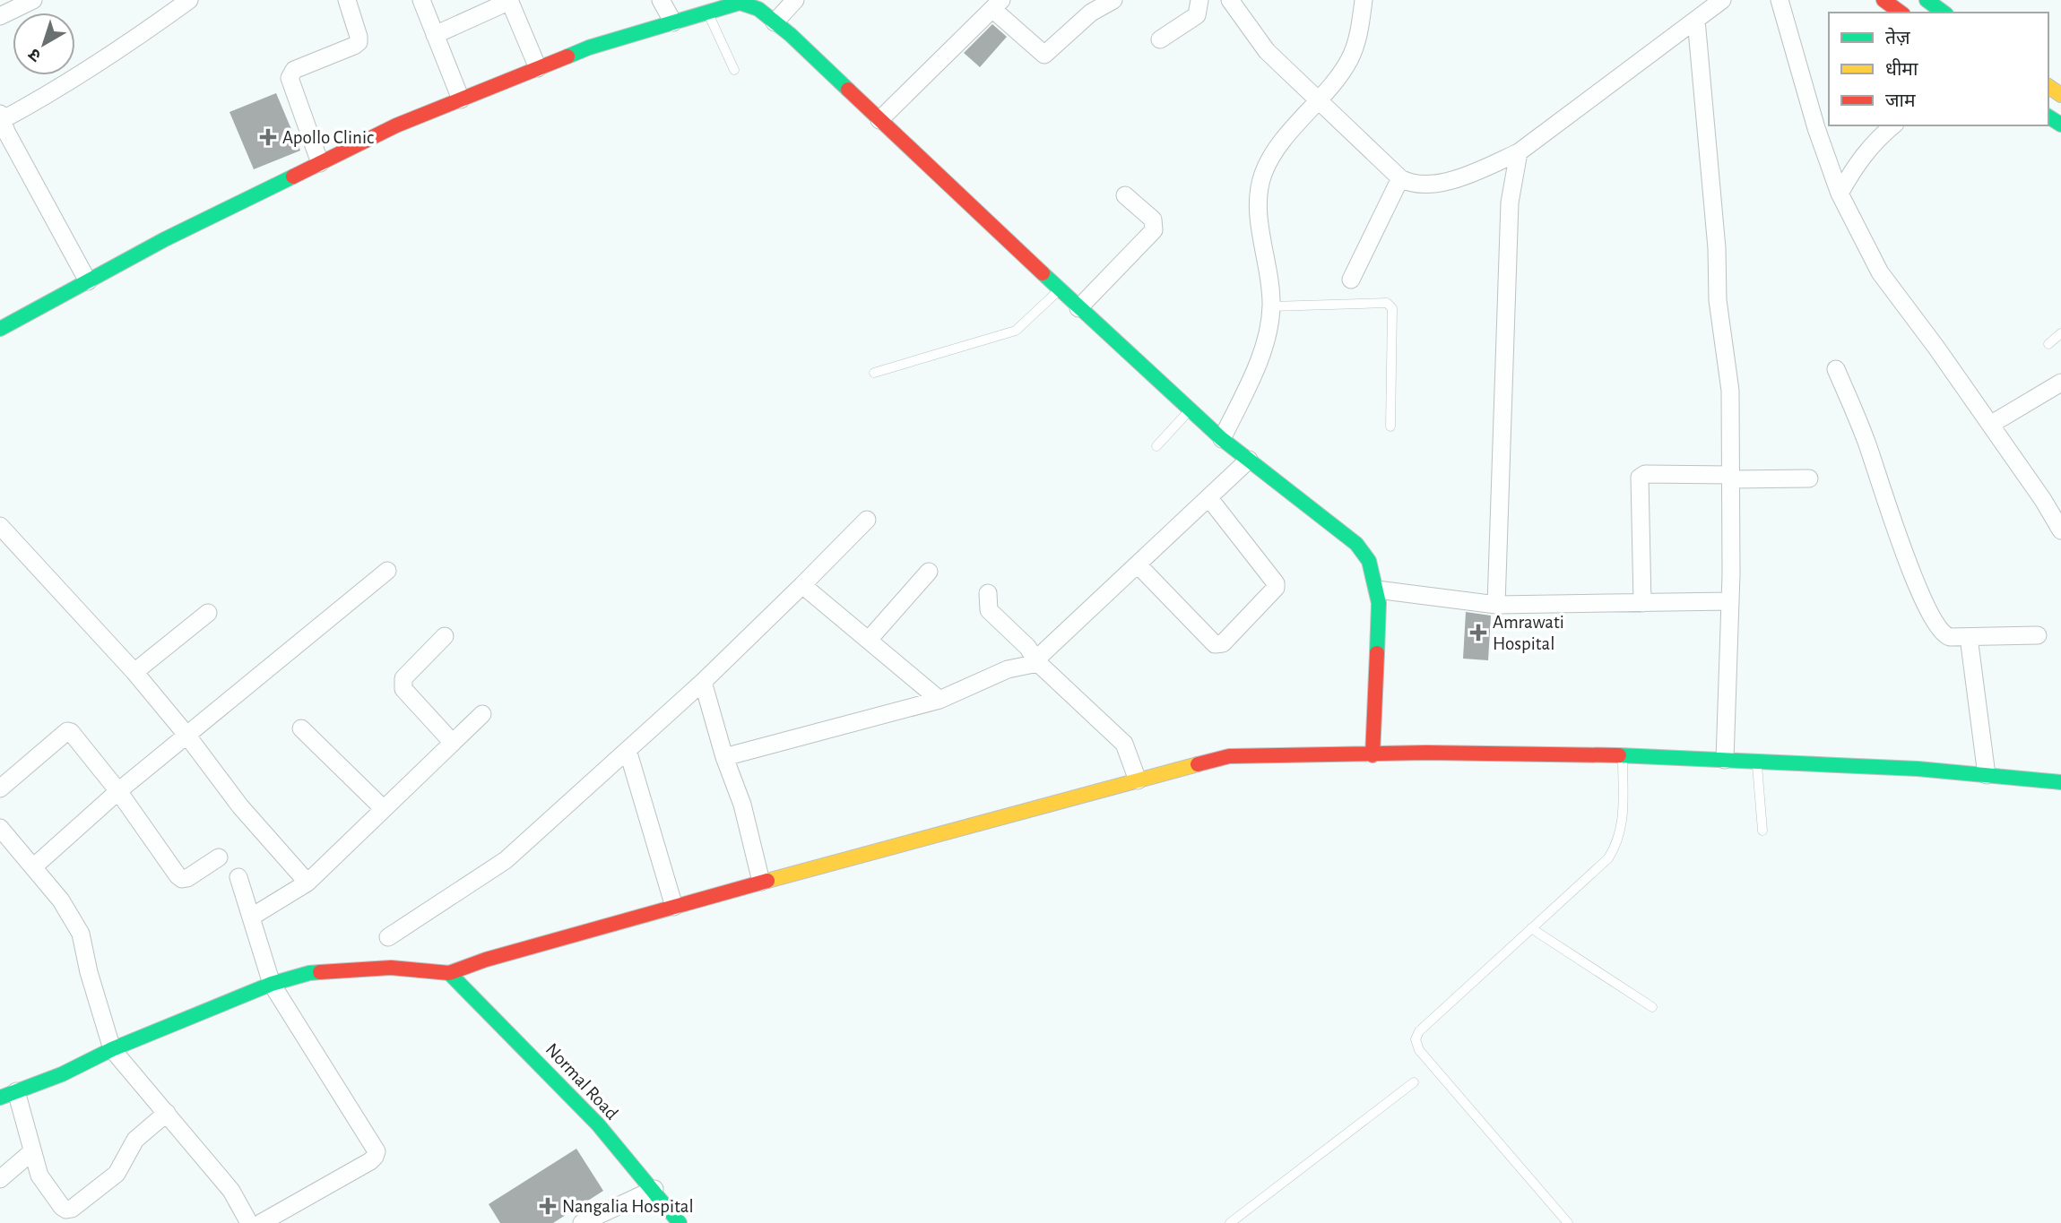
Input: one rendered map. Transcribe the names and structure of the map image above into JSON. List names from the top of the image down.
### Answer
{
  "streets": {
    "main road": ["Normal Road"]
  },
  "places": {
    "health": ["Apollo Clinic", "Amrawati Hospital", "Nangalia Hospital"]
  },
  "legend": ["तेज़", "धीमा", "जाम"],
  "north": "bottom left"
}
